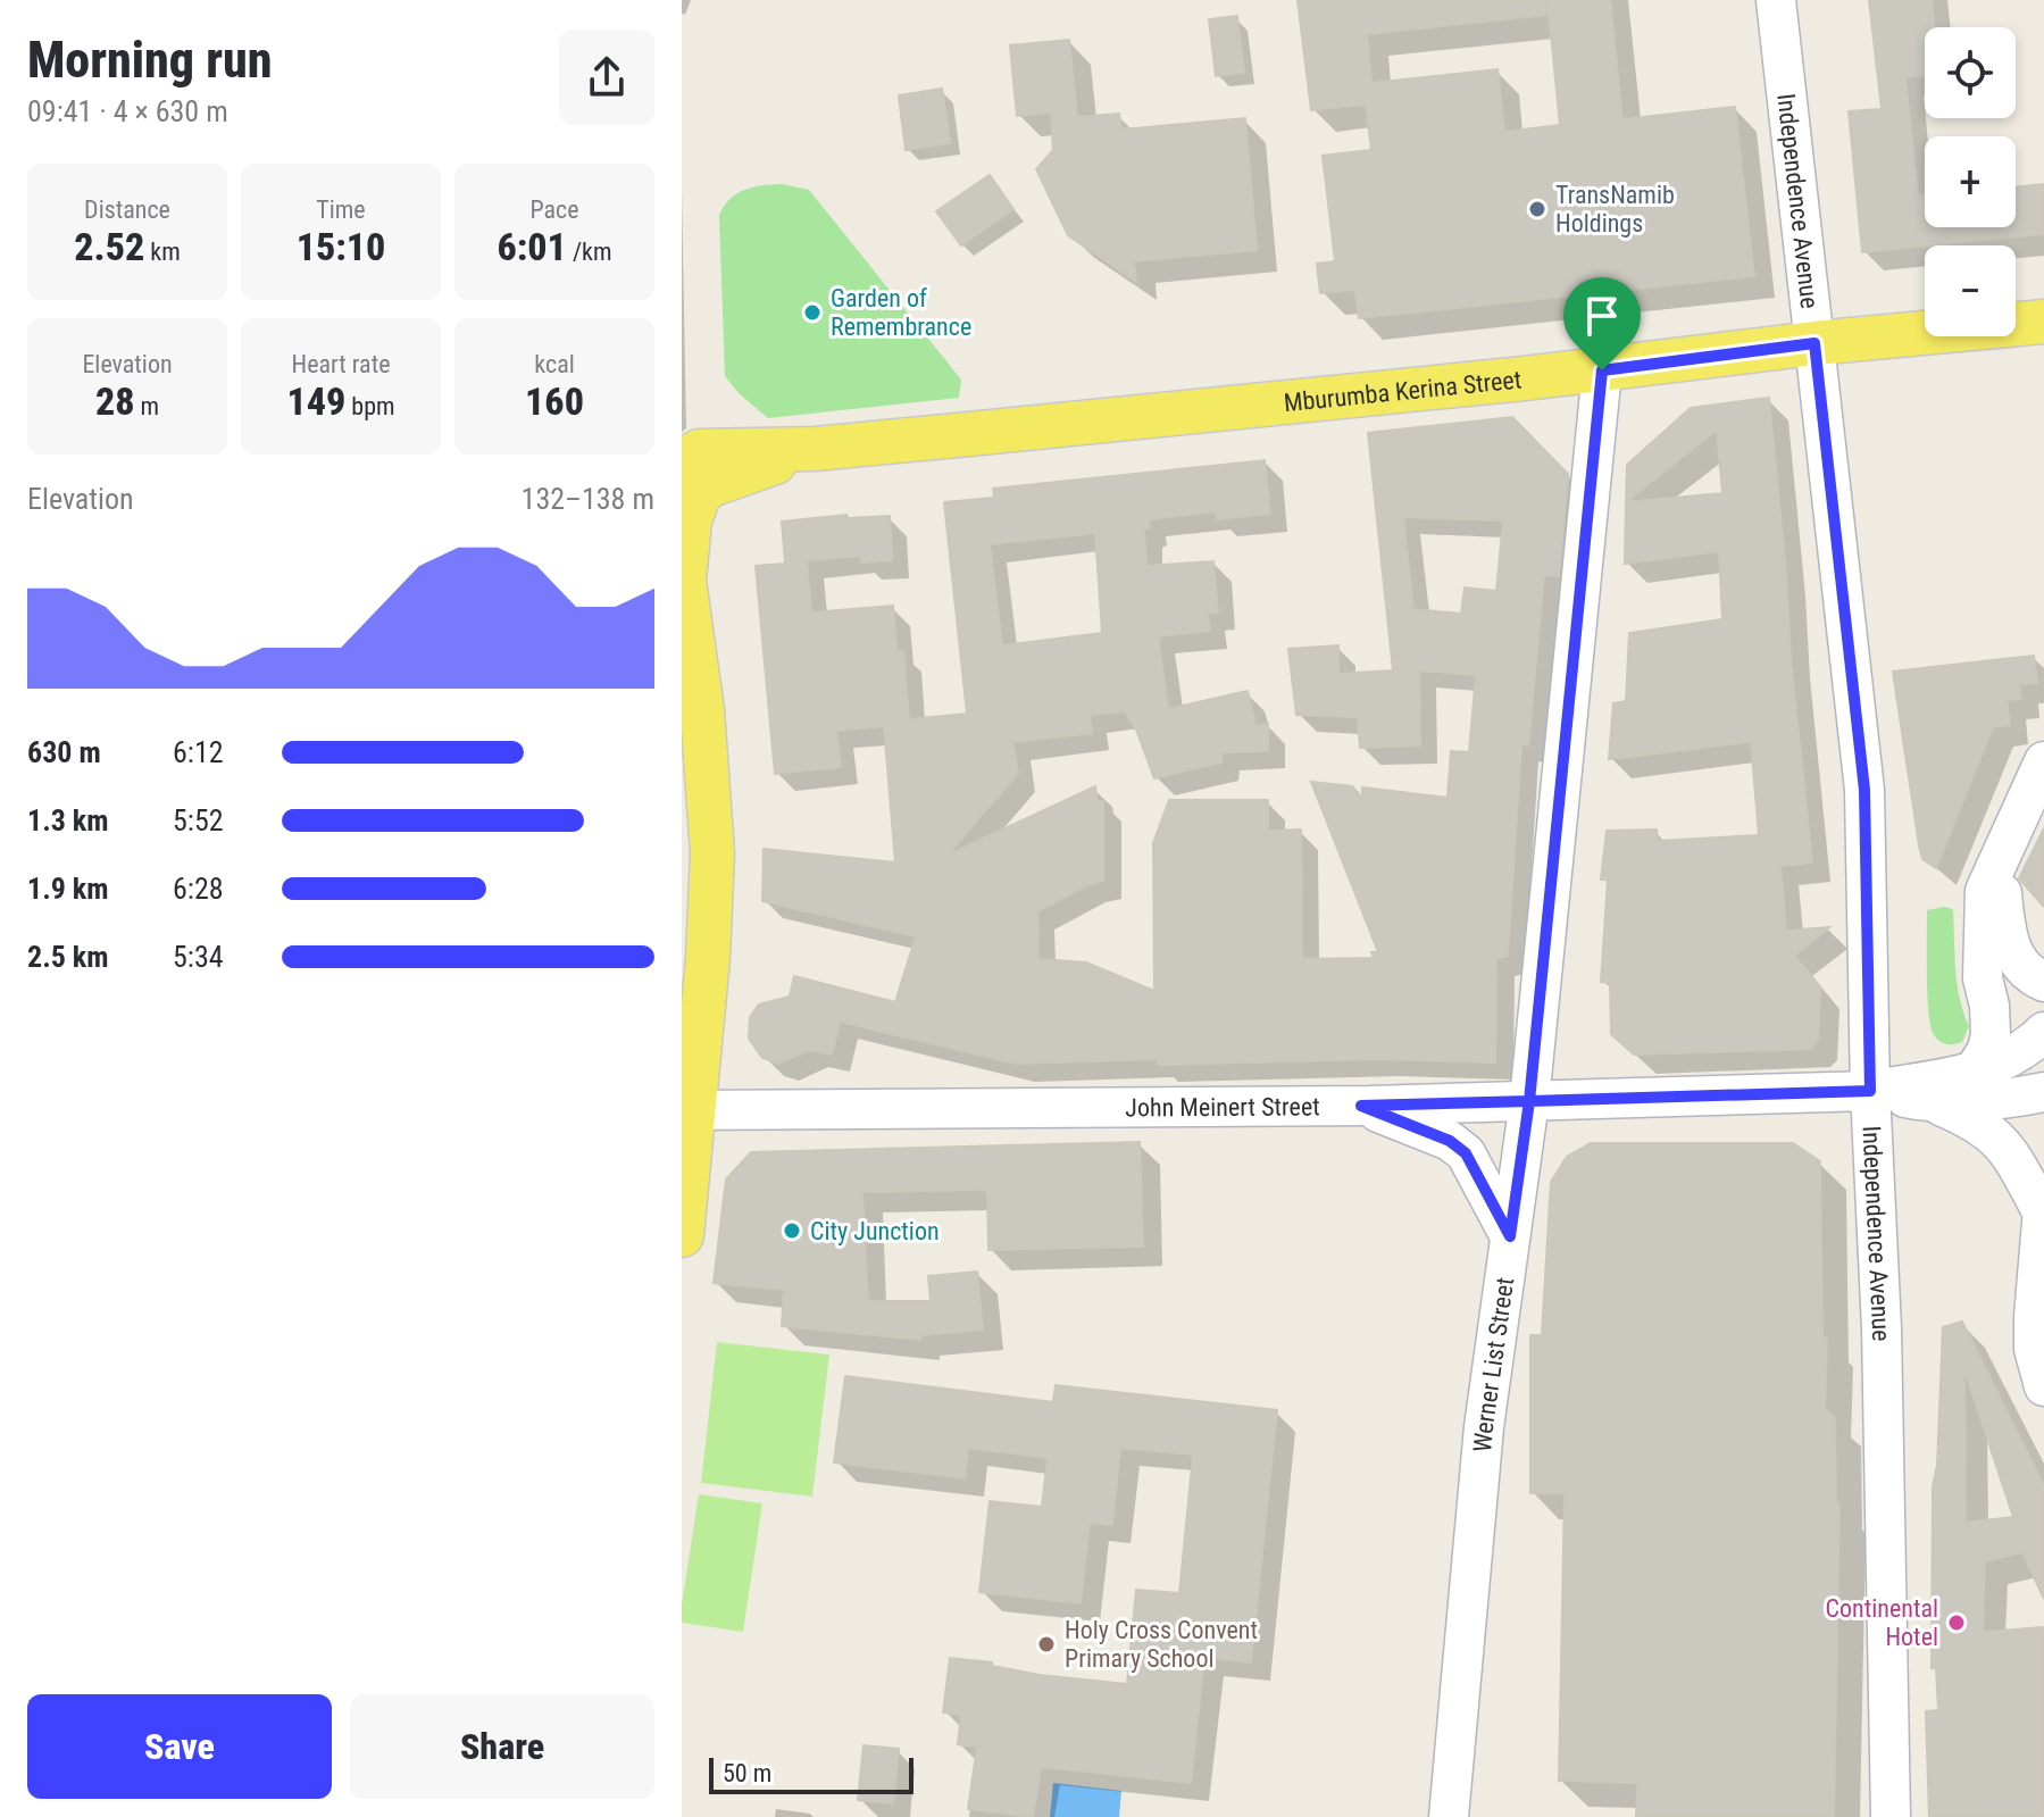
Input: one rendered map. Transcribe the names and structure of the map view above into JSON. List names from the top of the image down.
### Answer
{
  "streets": {
    "main road": ["Mburumba Kerina Street"],
    "street": ["Independence Avenue", "John Meinert Street", "Werner List Street"]
  },
  "crossings": [
    ["Independence Avenue", "Mburumba Kerina Street"],
    ["Independence Avenue", "John Meinert Street"],
    ["Mburumba Kerina Street", "Werner List Street"],
    ["John Meinert Street", "Werner List Street"]
  ],
  "places": [
    "TransNamib Holdings",
    "Garden of Remembrance",
    "City Junction",
    "Continental Hotel",
    "Holy Cross Convent Primary School"
  ],
  "scale_bar": "50 m",
  "page": {
    "heading": ["Morning run", "09:41 · 4 × 630 m"],
    "map_buttons": ["+", "−"],
    "stats": [
      ["Distance", "2.52 km"],
      ["Time", "15:10"],
      ["Pace", "6:01 /km"],
      ["Elevation", "28 m"],
      ["Heart rate", "149 bpm"],
      ["kcal", "160"]
    ],
    "chart": ["Elevation", "132–138 m"],
    "list": [
      {
        "name": "630 m",
        "note": "6:12"
      },
      {
        "name": "1.3 km",
        "note": "5:52"
      },
      {
        "name": "1.9 km",
        "note": "6:28"
      },
      {
        "name": "2.5 km",
        "note": "5:34"
      }
    ],
    "buttons": ["Save", "Share"],
    "scale": "50 m"
  }
}
